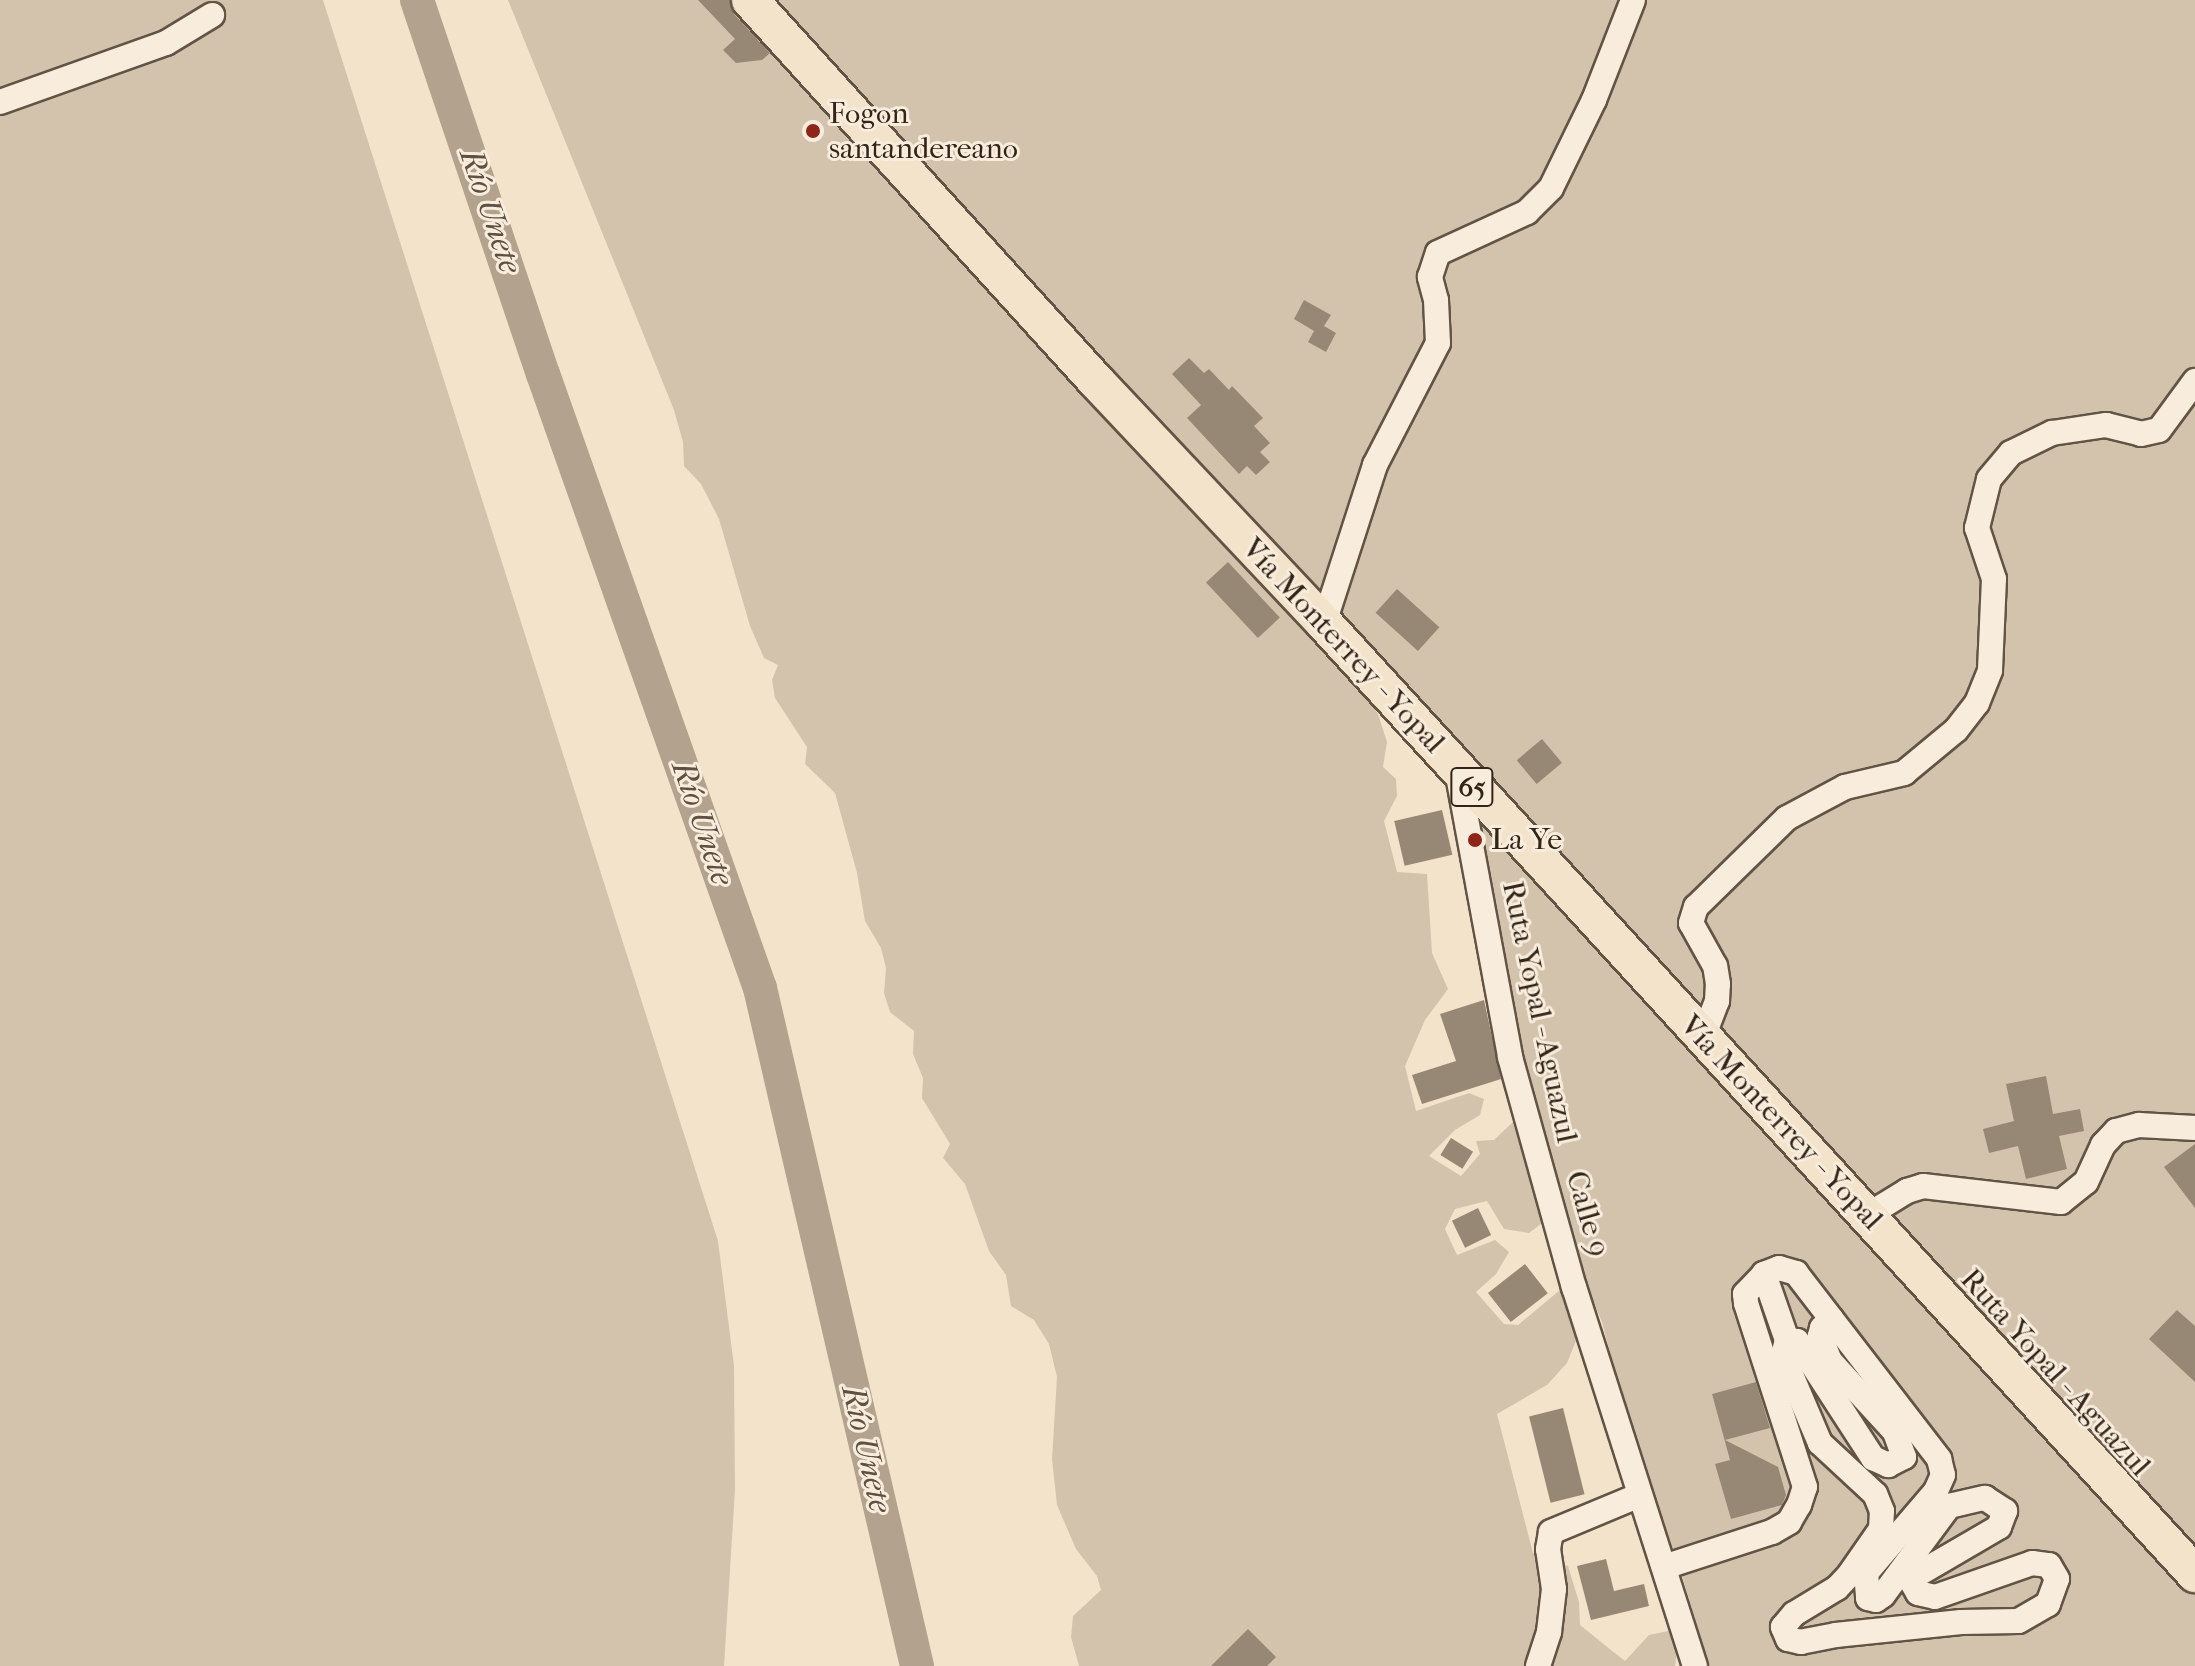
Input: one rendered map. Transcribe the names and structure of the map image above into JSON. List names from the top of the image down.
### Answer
{
  "streets": {
    "highway": ["Vía Monterrey - Yopal", "65"],
    "street": ["Ruta Yopal - Aguazul"]
  },
  "crossings": [
    ["Vía Monterrey - Yopal", "Ruta Yopal - Aguazul"]
  ],
  "water": ["Río Unete"],
  "places": ["Fogon santandereano", "La Ye"]
}
